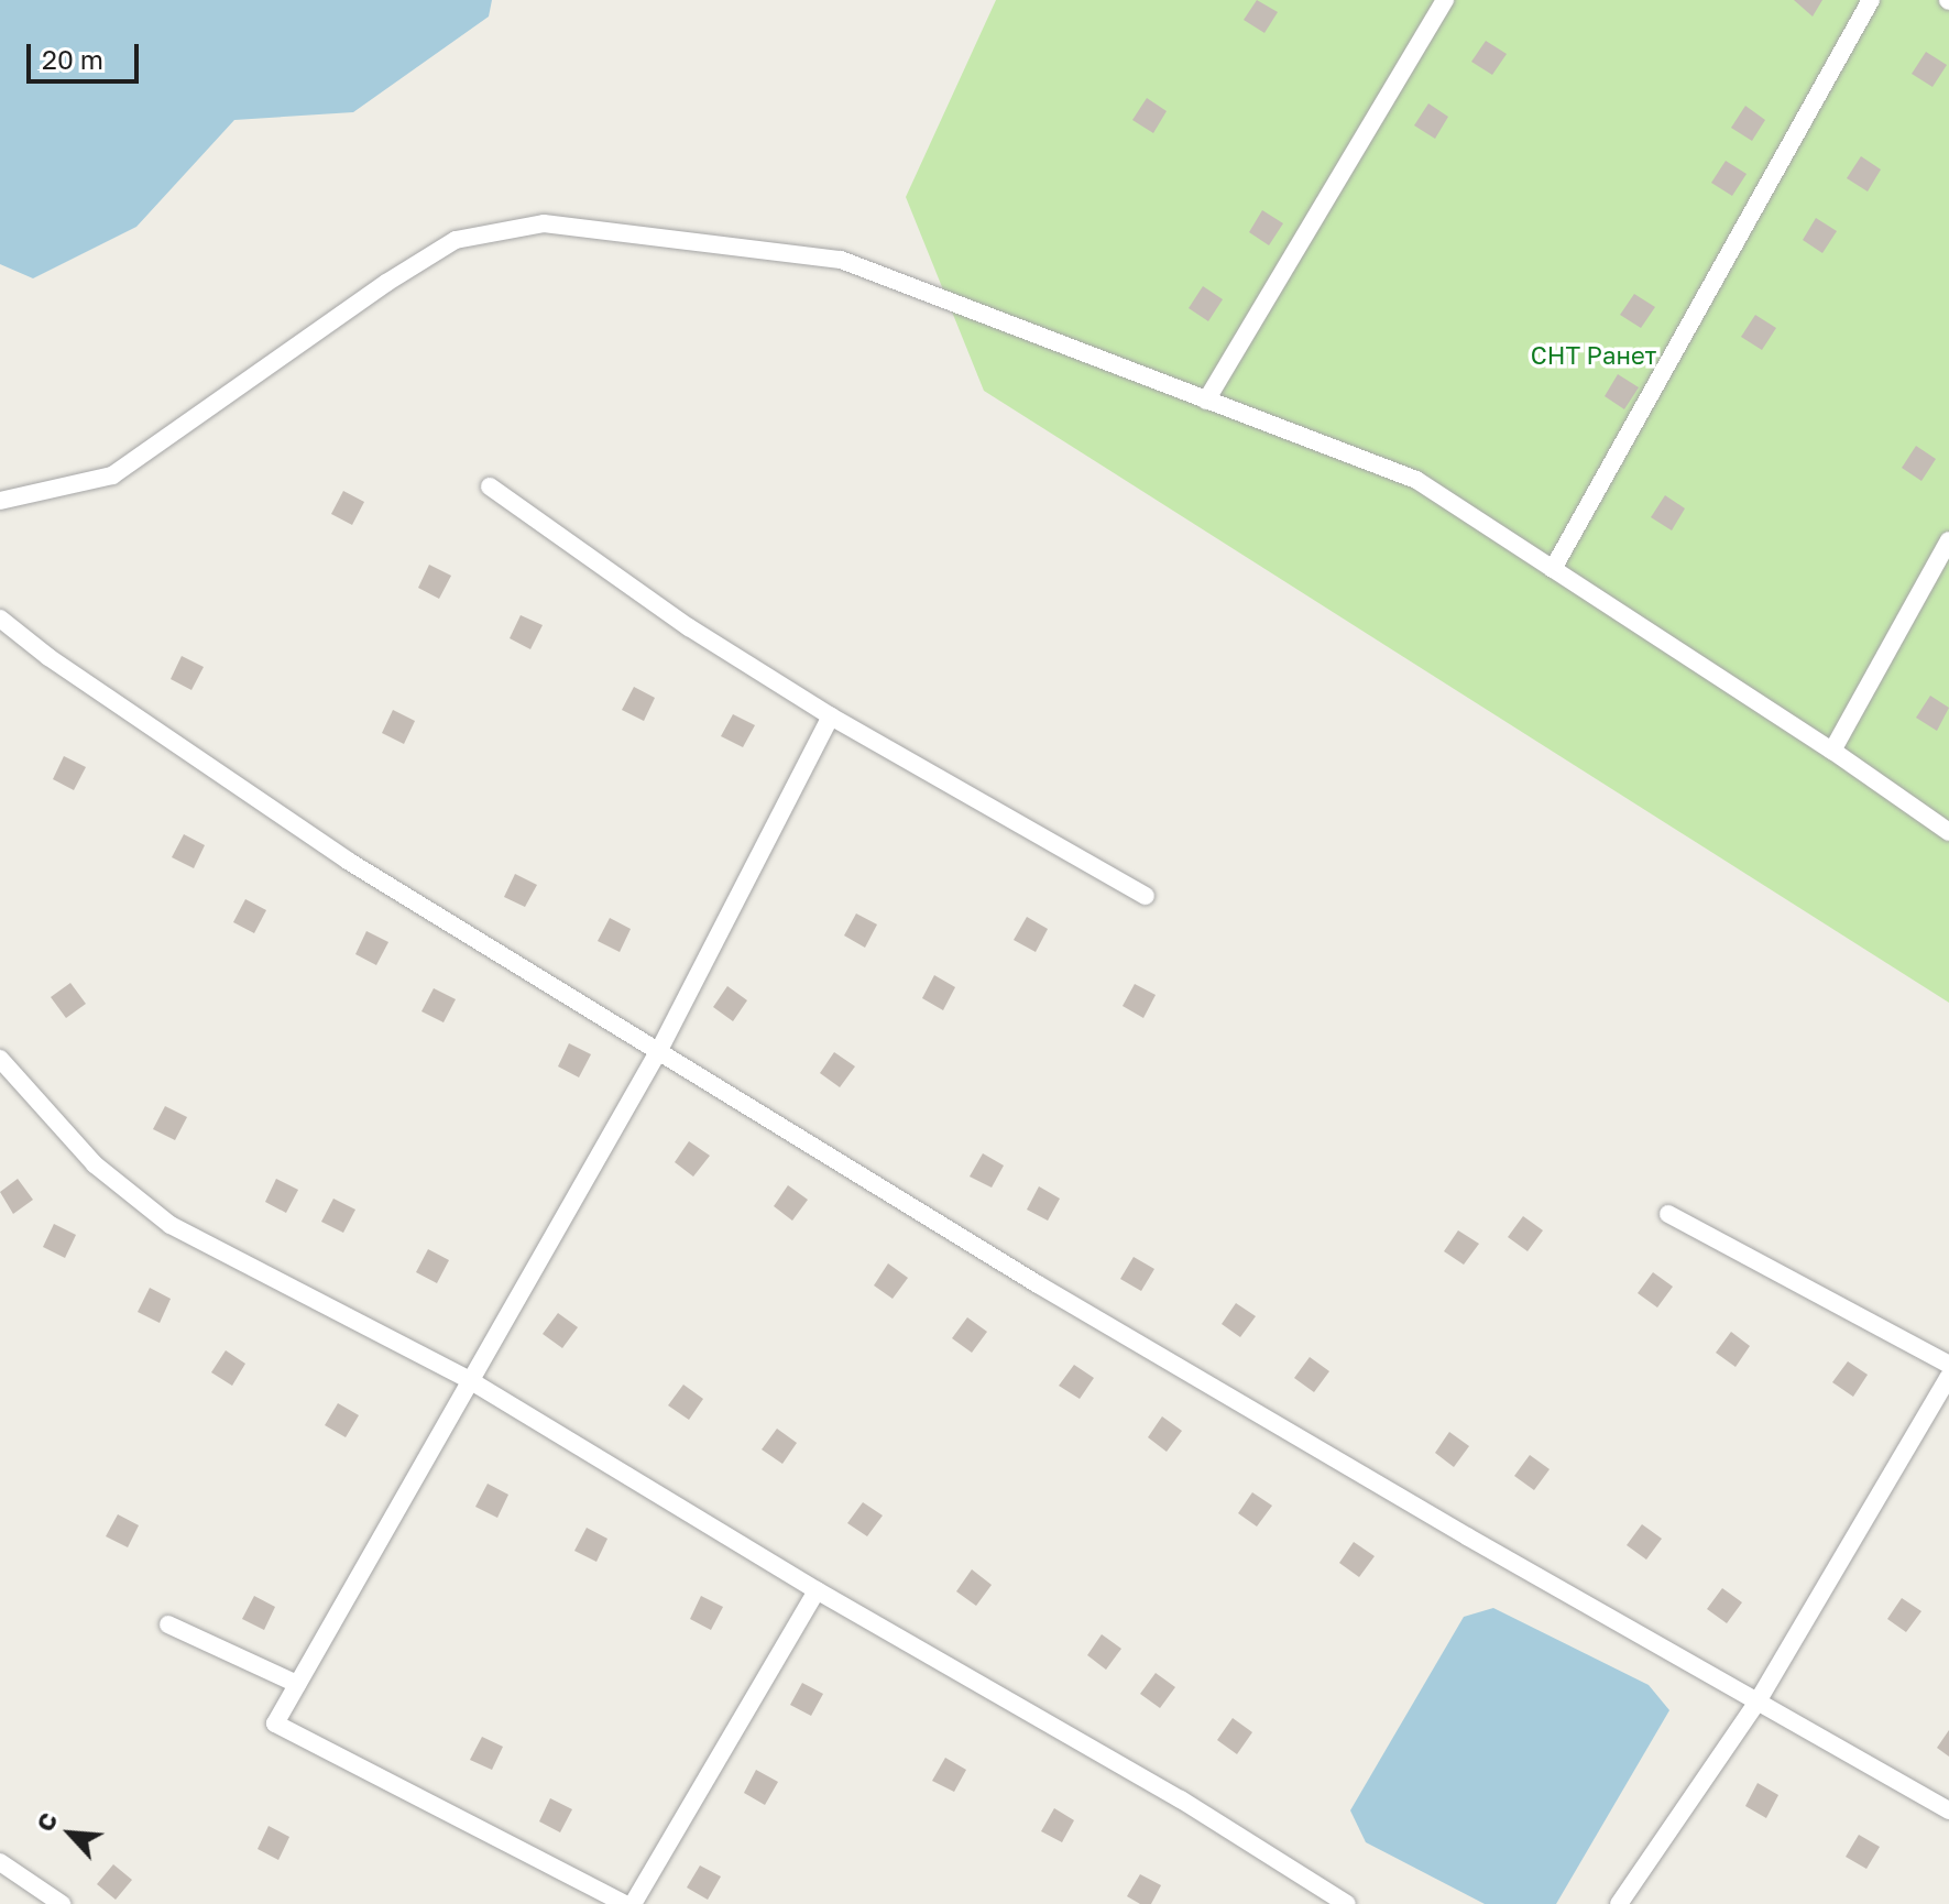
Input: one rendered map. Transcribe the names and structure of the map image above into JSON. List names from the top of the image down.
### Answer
{
  "parks": ["СНТ Ранет"],
  "scale_bar": "20 m",
  "north": "top left"
}
